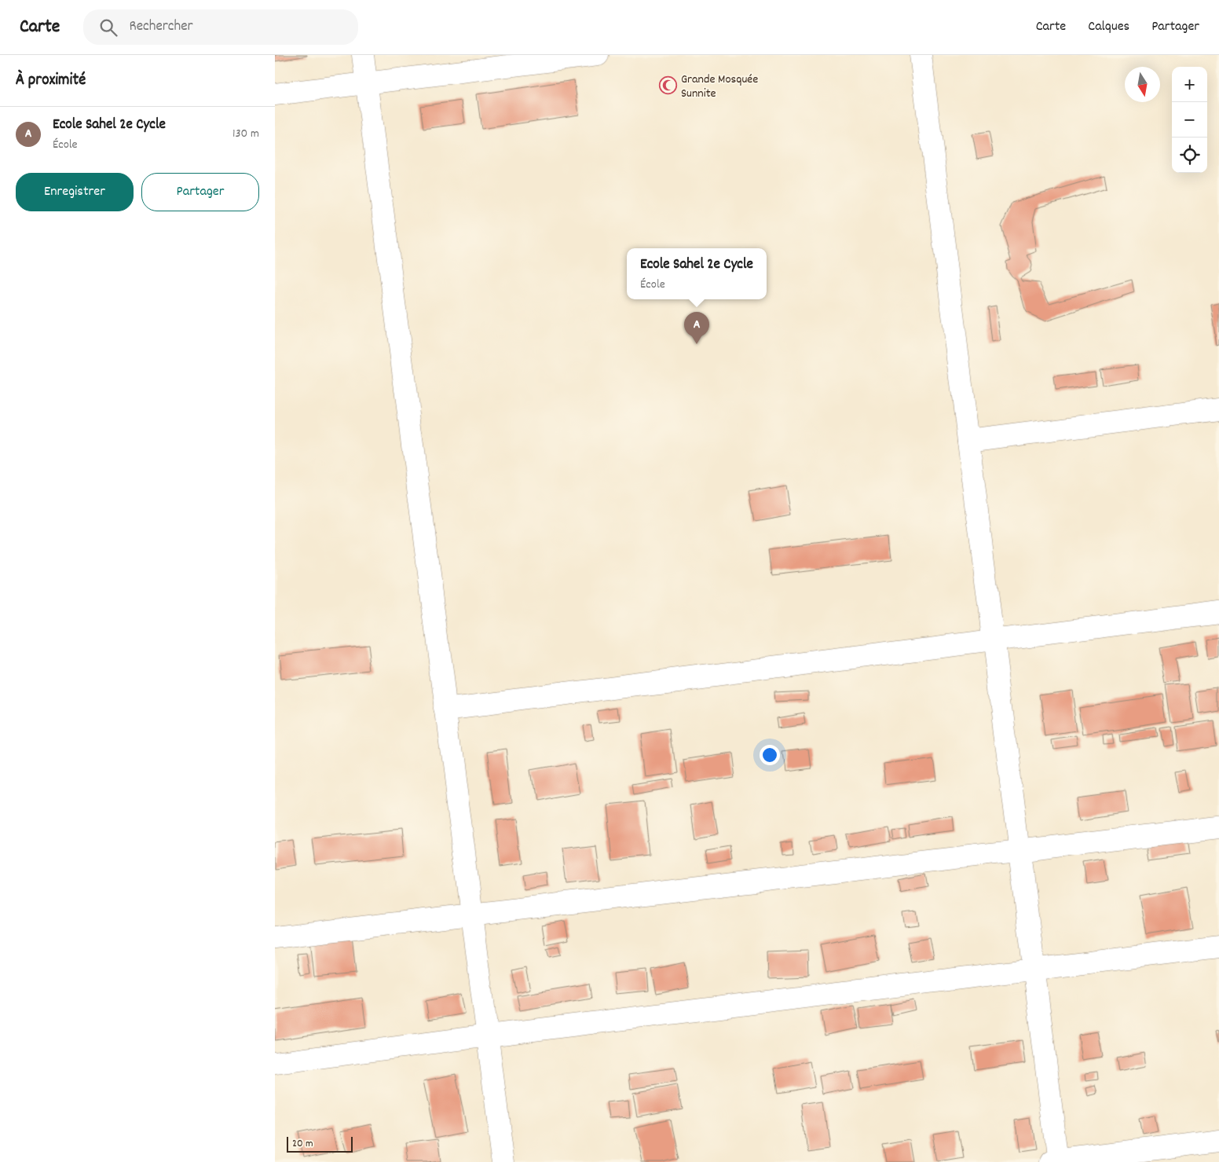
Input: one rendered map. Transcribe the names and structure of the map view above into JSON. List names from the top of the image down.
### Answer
{
  "places": {
    "mosque": ["Grande Mosquée Sunnite"]
  },
  "scale_bar": "20 m",
  "north": "bottom",
  "page": {
    "header": "Carte",
    "search": "Rechercher",
    "nav": ["Carte", "Calques", "Partager"],
    "heading": "À proximité",
    "map_buttons": ["+", "−"],
    "list": [
      {
        "mark": "A",
        "name": "Ecole Sahel 2e Cycle",
        "note": "École",
        "value": "130 m"
      }
    ],
    "buttons": ["Enregistrer", "Partager"],
    "popup": ["Ecole Sahel 2e Cycle", "École"],
    "pins": "A",
    "scale": "20 m"
  }
}
